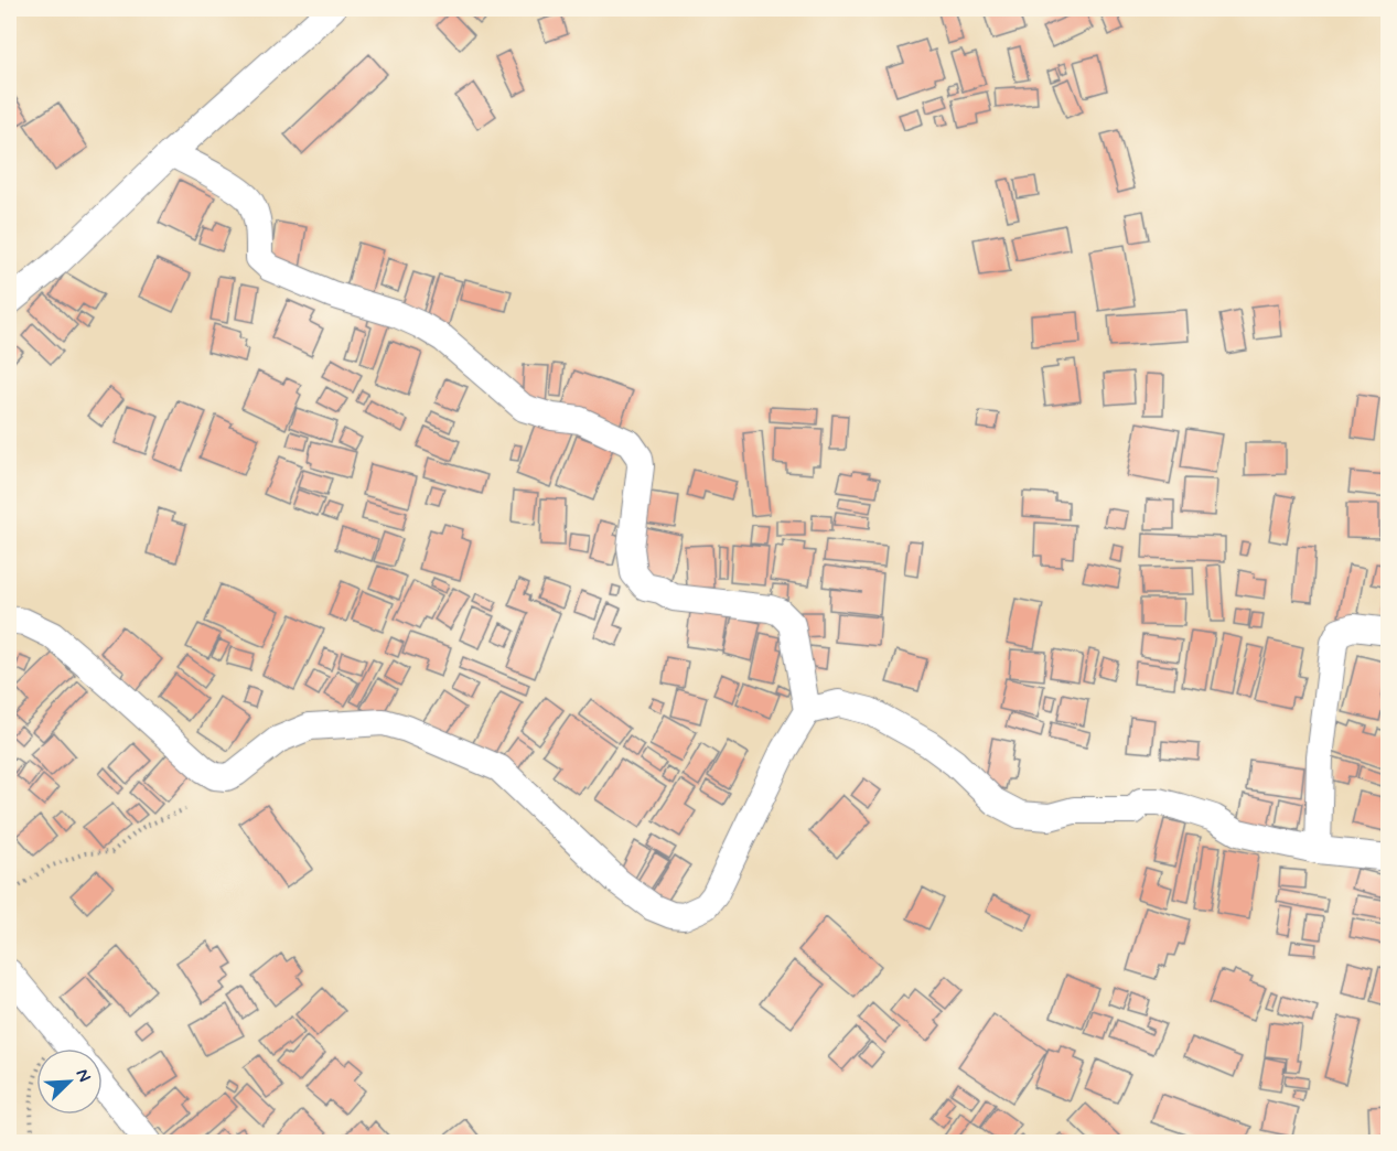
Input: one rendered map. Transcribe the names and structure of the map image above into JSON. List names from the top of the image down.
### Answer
{
  "north": "top right"
}
